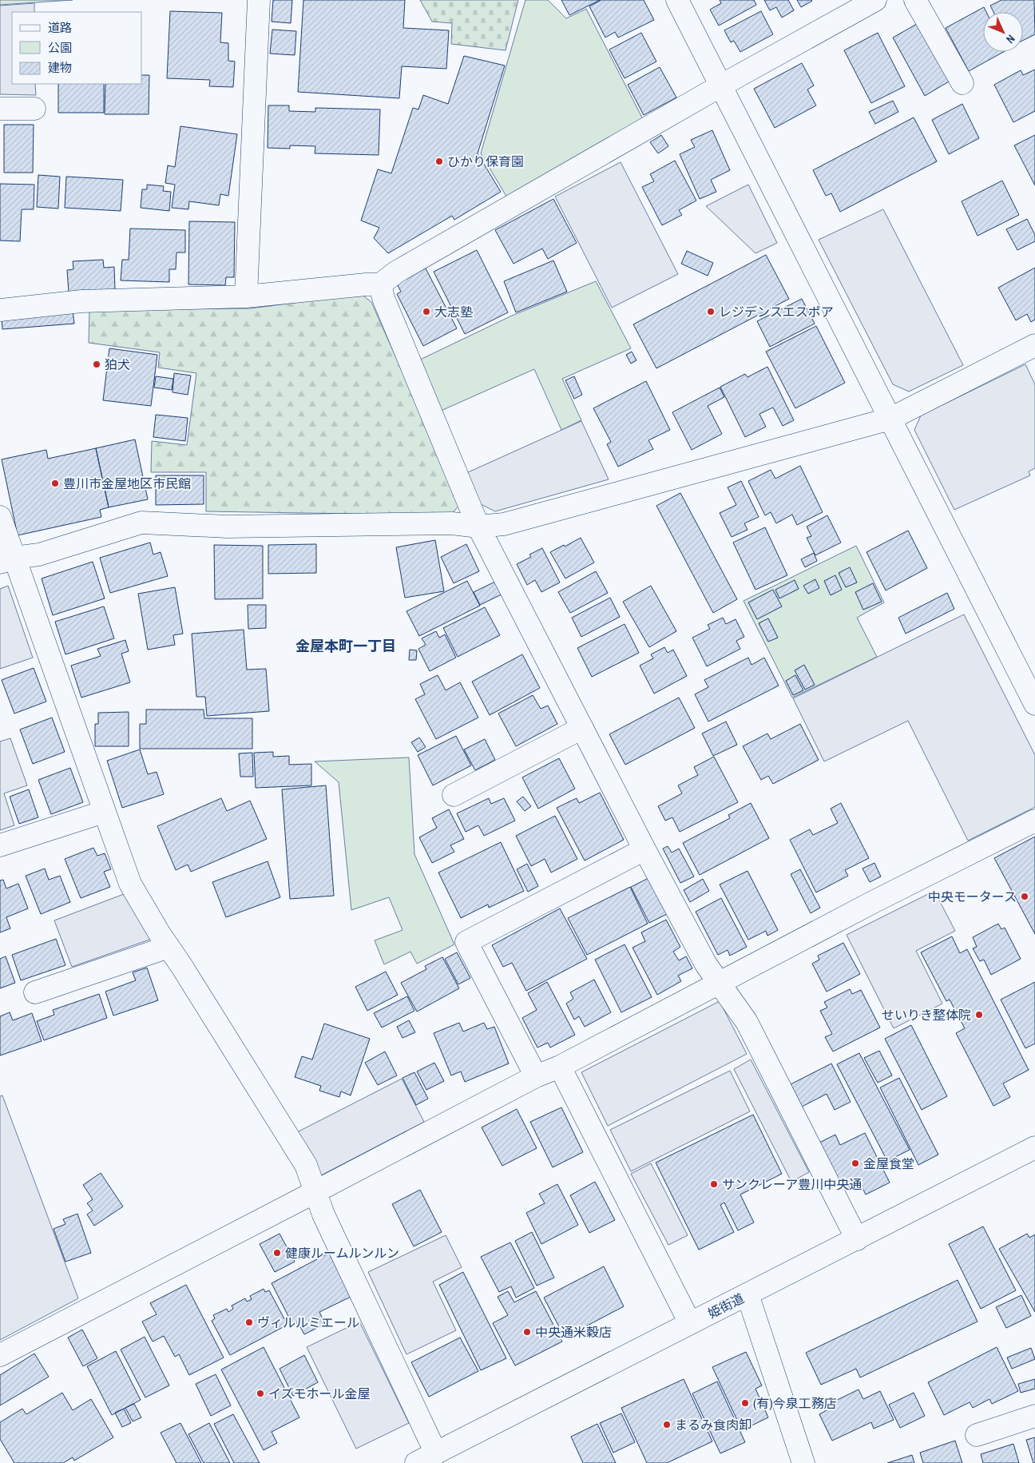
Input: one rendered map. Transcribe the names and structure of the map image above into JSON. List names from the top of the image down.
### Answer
{
  "streets": {
    "street": ["姫街道"]
  },
  "districts": ["金屋本町一丁目"],
  "places": [
    "ひかり保育園",
    "大志塾",
    "レジデンスエスポア",
    "狛犬",
    "豊川市金屋地区市民館",
    "中央モータース",
    "せいりき整体院",
    "金屋食堂",
    "サンクレーア豊川中央通",
    "健康ルームルンルン",
    "ヴィルルミエール",
    "中央通米穀店",
    "イズモホール金屋",
    "(有)今泉工務店",
    "まるみ食肉卸"
  ],
  "legend": ["道路", "公園", "建物"],
  "north": "bottom right"
}
